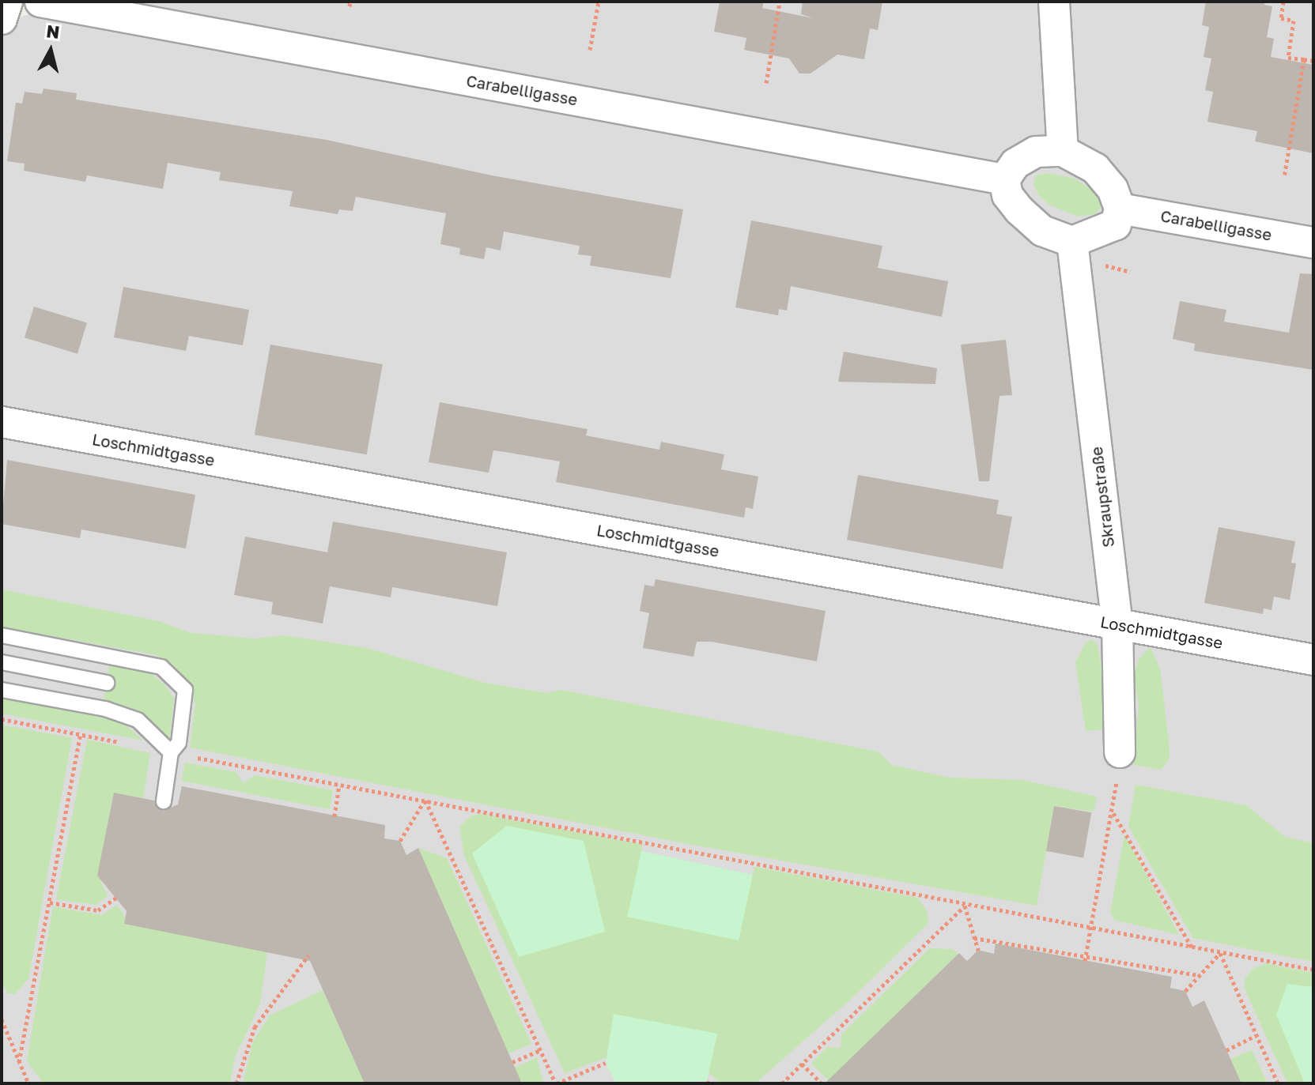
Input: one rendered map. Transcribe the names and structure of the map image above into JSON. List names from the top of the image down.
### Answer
{
  "streets": {
    "street": ["Carabelligasse", "Loschmidtgasse", "Skraupstraße"]
  },
  "crossings": [
    ["Carabelligasse", "Skraupstraße"],
    ["Loschmidtgasse", "Skraupstraße"]
  ],
  "north": "top"
}
